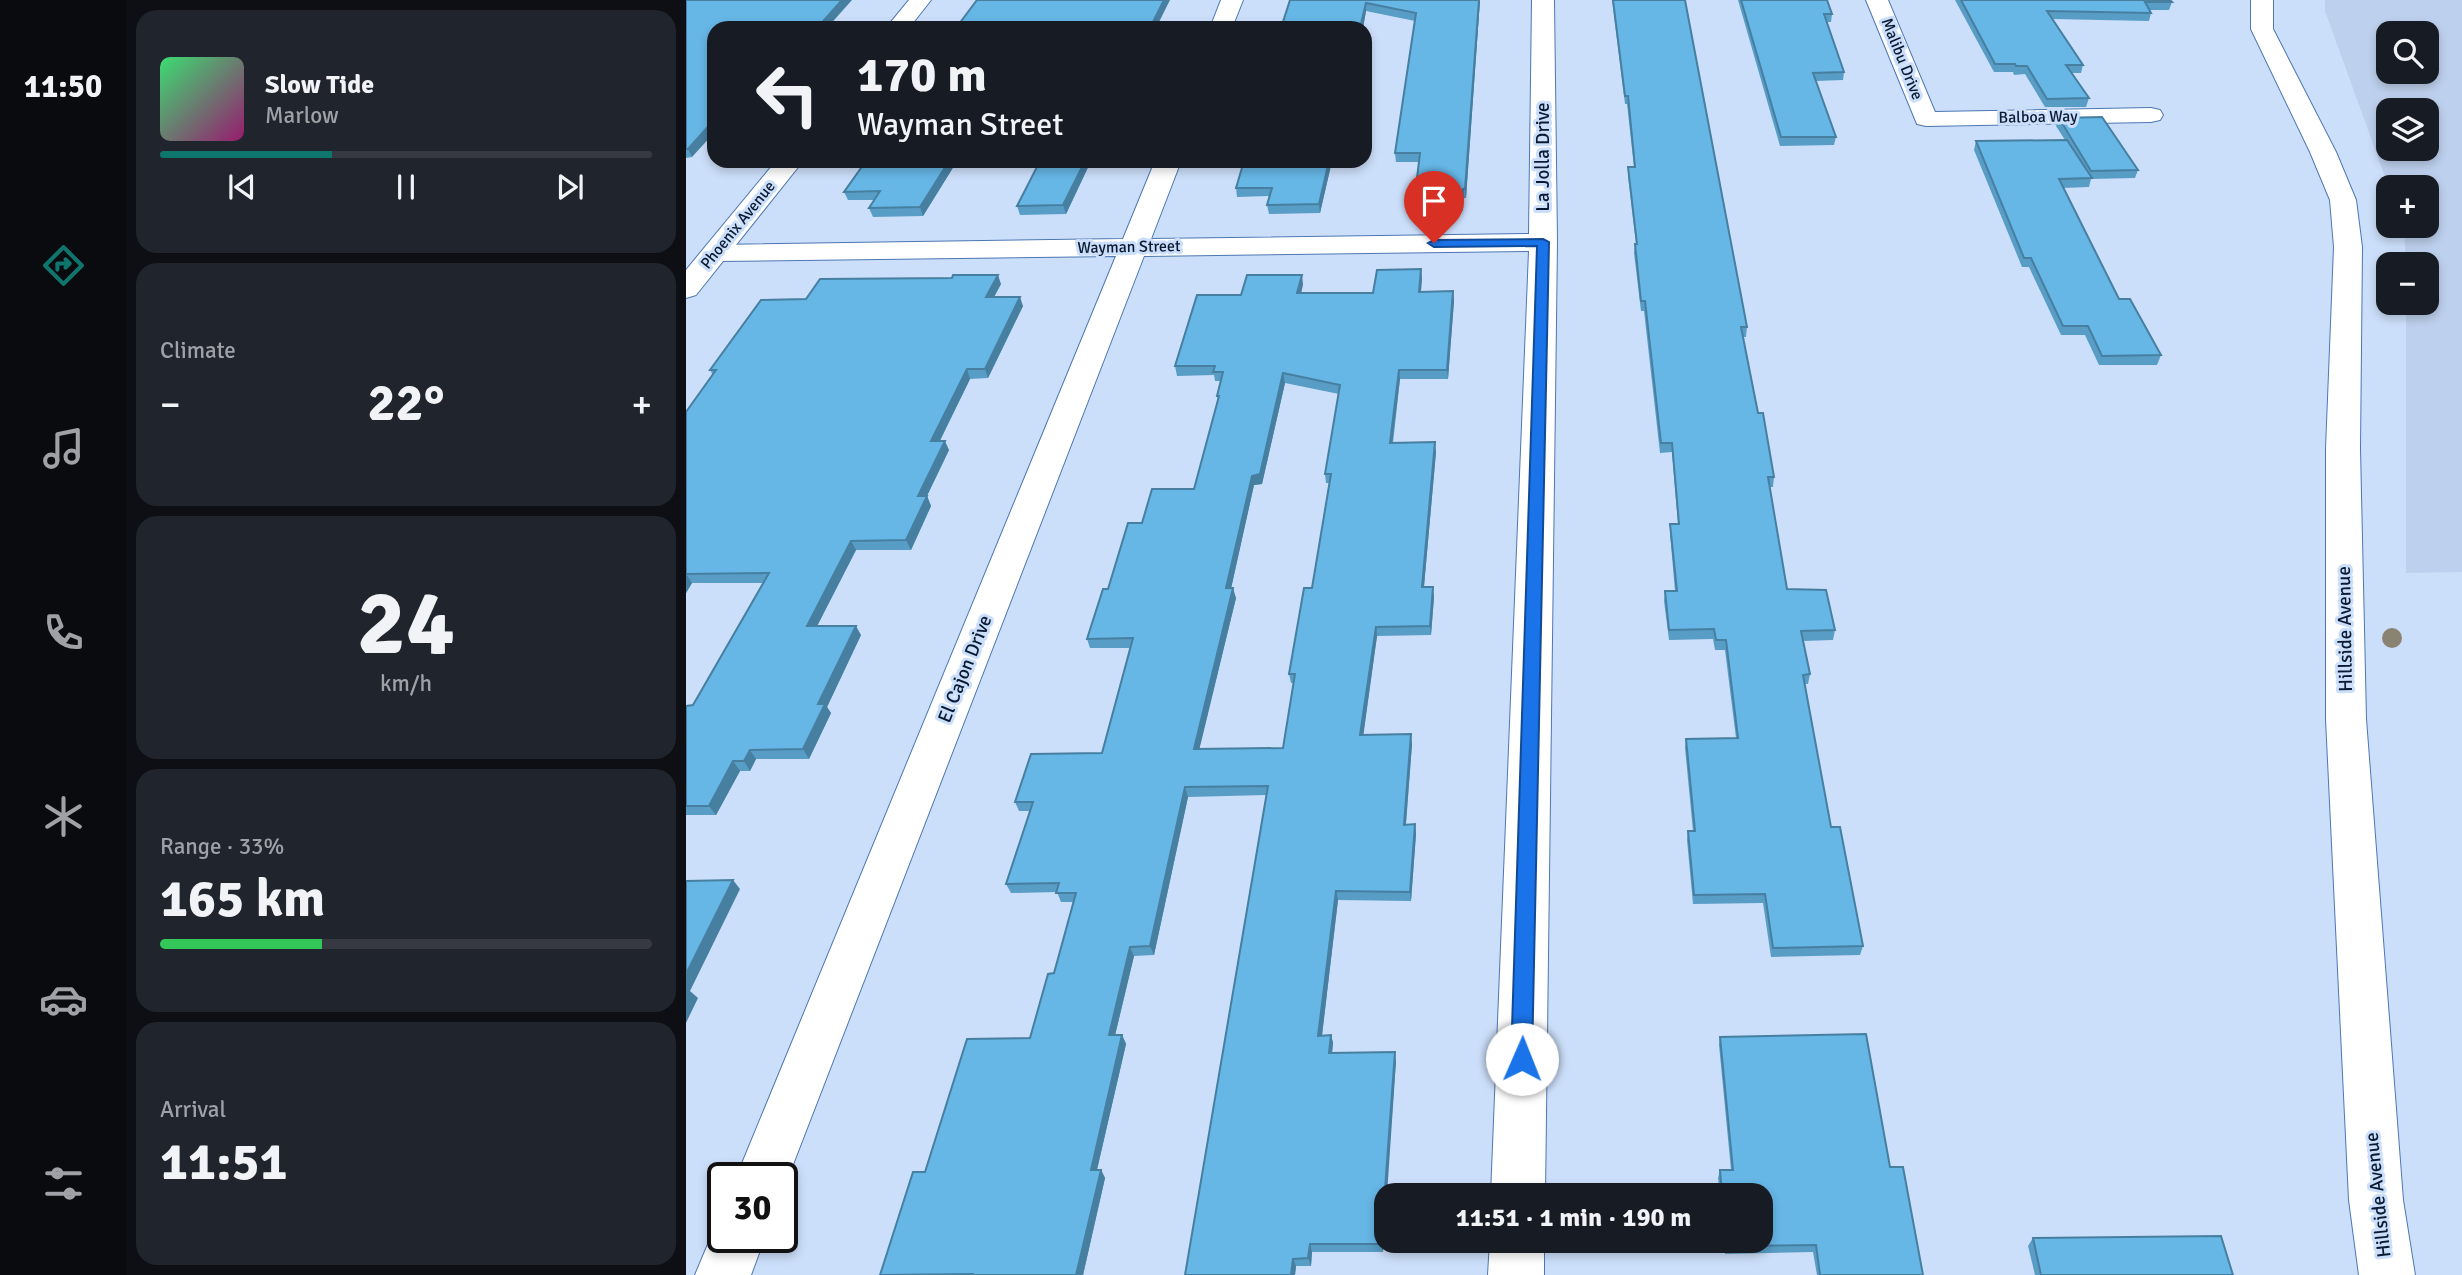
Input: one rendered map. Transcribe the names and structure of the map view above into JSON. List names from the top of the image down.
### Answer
{
  "streets": {
    "street": [
      "Malibu Drive",
      "Balboa Way",
      "La Jolla Drive",
      "Phoenix Avenue",
      "Wayman Street",
      "Hillside Avenue",
      "El Cajon Drive"
    ]
  },
  "crossings": [
    ["Malibu Drive", "Balboa Way"],
    ["La Jolla Drive", "Wayman Street"],
    ["Phoenix Avenue", "Wayman Street"],
    ["Wayman Street", "El Cajon Drive"]
  ],
  "page": {
    "tabs": "11:50",
    "map_buttons": ["+", "−"],
    "turn": ["170 m", "Wayman Street"],
    "song": ["Slow Tide", "Marlow"],
    "tile": [
      "Climate",
      ["24", "km/h"],
      ["Range · 33%", "165 km"],
      ["Arrival", "11:51"]
    ],
    "heat": ["−", "22°", "+"],
    "limit": "30",
    "trip": "11:51 · 1 min · 190 m"
  }
}
